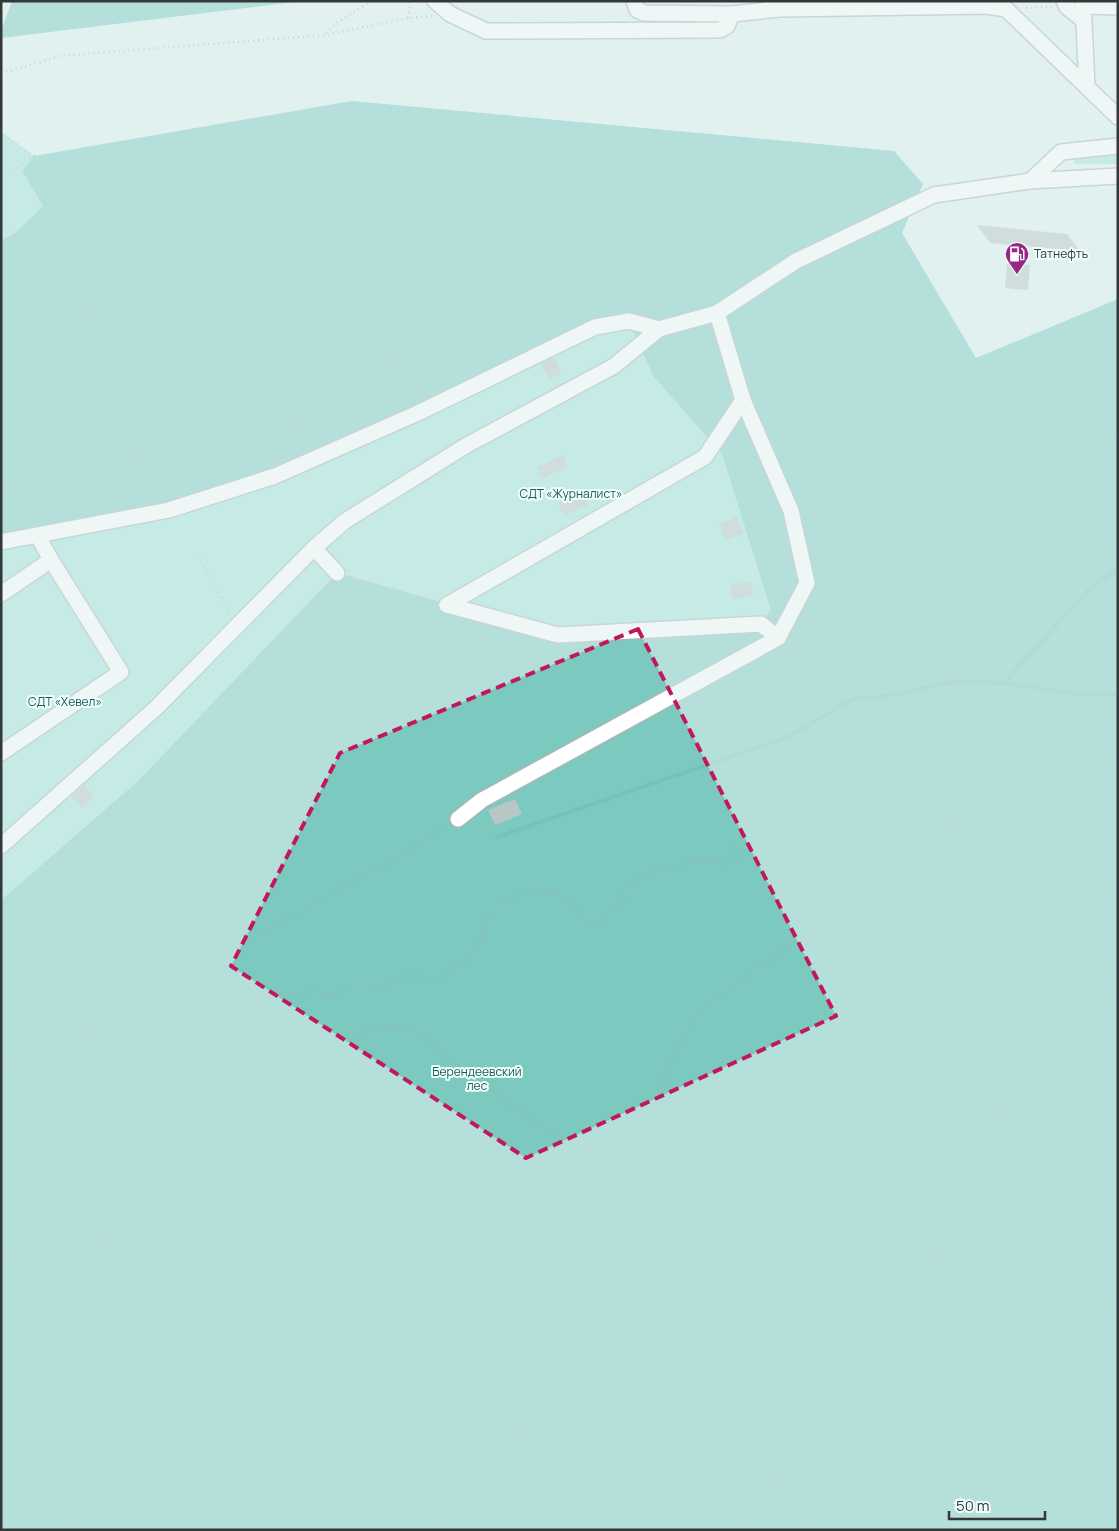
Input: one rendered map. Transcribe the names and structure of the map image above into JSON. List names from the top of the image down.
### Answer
{
  "parks": ["СДТ «Журналист»", "СДТ «Хевел»", "Берендеевский лес"],
  "places": {
    "fuel station": ["Татнефть"]
  },
  "scale_bar": "50 m"
}
